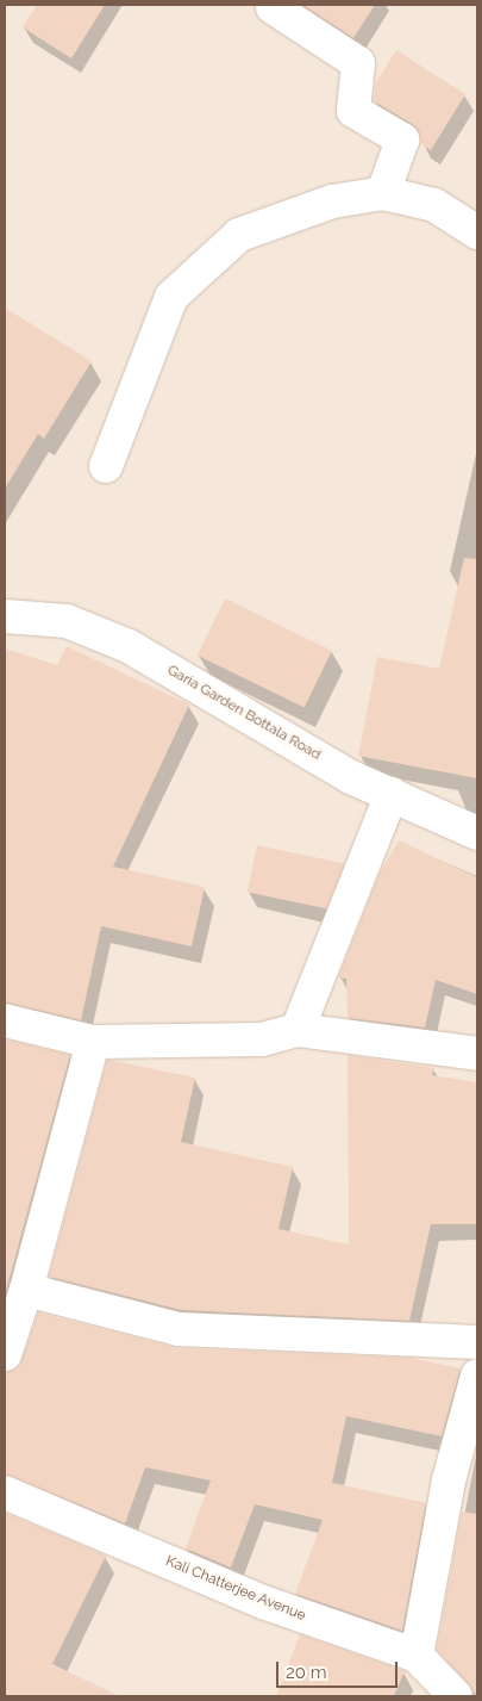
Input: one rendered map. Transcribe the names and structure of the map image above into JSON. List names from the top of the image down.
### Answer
{
  "streets": {
    "street": ["Garia Garden Bottala Road", "Kali Chatterjee Avenue"]
  },
  "scale_bar": "20 m"
}
